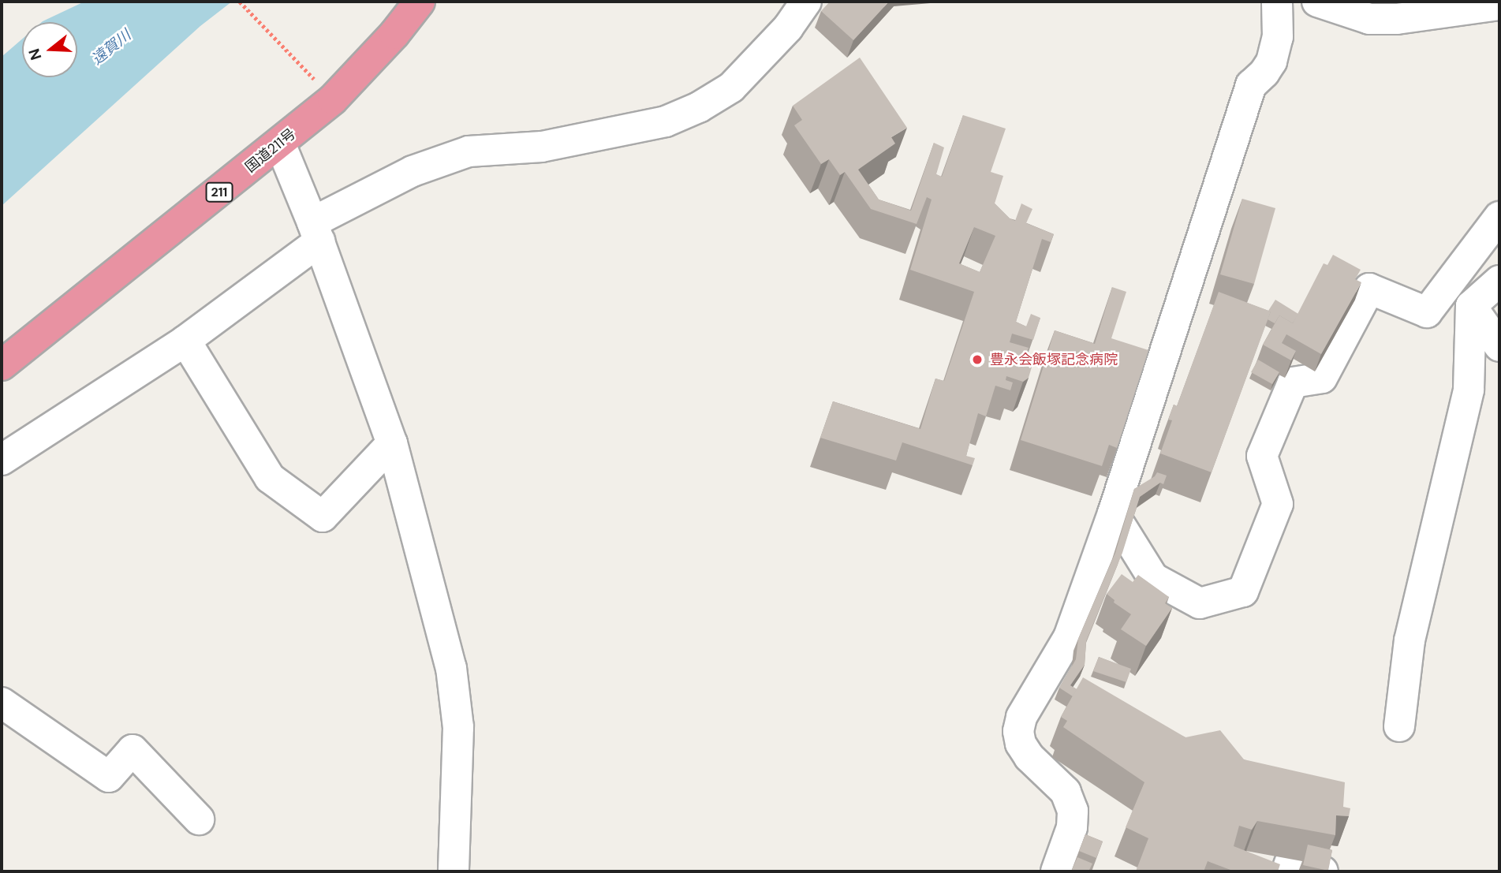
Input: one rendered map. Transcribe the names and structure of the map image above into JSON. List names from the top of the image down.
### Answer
{
  "streets": {
    "highway": ["国道211号", "211"]
  },
  "water": ["遠賀川"],
  "places": ["豊永会飯塚記念病院"],
  "north": "left"
}
